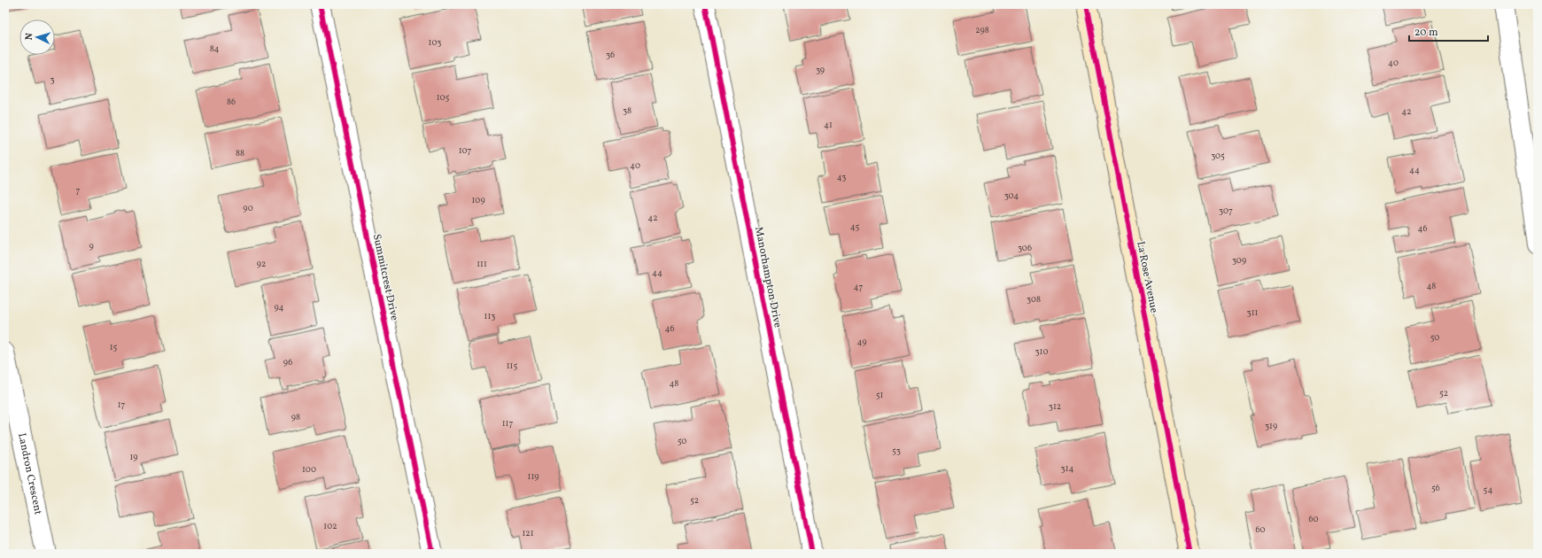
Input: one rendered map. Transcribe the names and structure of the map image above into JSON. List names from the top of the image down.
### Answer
{
  "streets": {
    "street": [
      "Summitcrest Drive",
      "Manorhampton Drive",
      "La Rose Avenue",
      "Landron Crescent"
    ]
  },
  "house_numbers": [
    "298",
    "103",
    "84",
    "36",
    "40",
    "39",
    "3",
    "105",
    "86",
    "38",
    "42",
    "41",
    "107",
    "88",
    "305",
    "40",
    "44",
    "43",
    "7",
    "304",
    "109",
    "90",
    "307",
    "42",
    "45",
    "46",
    "9",
    "306",
    "309",
    "92",
    "111",
    "44",
    "48",
    "47",
    "308",
    "94",
    "311",
    "113",
    "46",
    "50",
    "49",
    "15",
    "310",
    "96",
    "115",
    "48",
    "52",
    "51",
    "17",
    "312",
    "98",
    "117",
    "319",
    "50",
    "53",
    "19",
    "314",
    "100",
    "119",
    "56",
    "54",
    "52",
    "60",
    "102",
    "60",
    "121"
  ],
  "scale_bar": "20 m",
  "north": "left"
}
